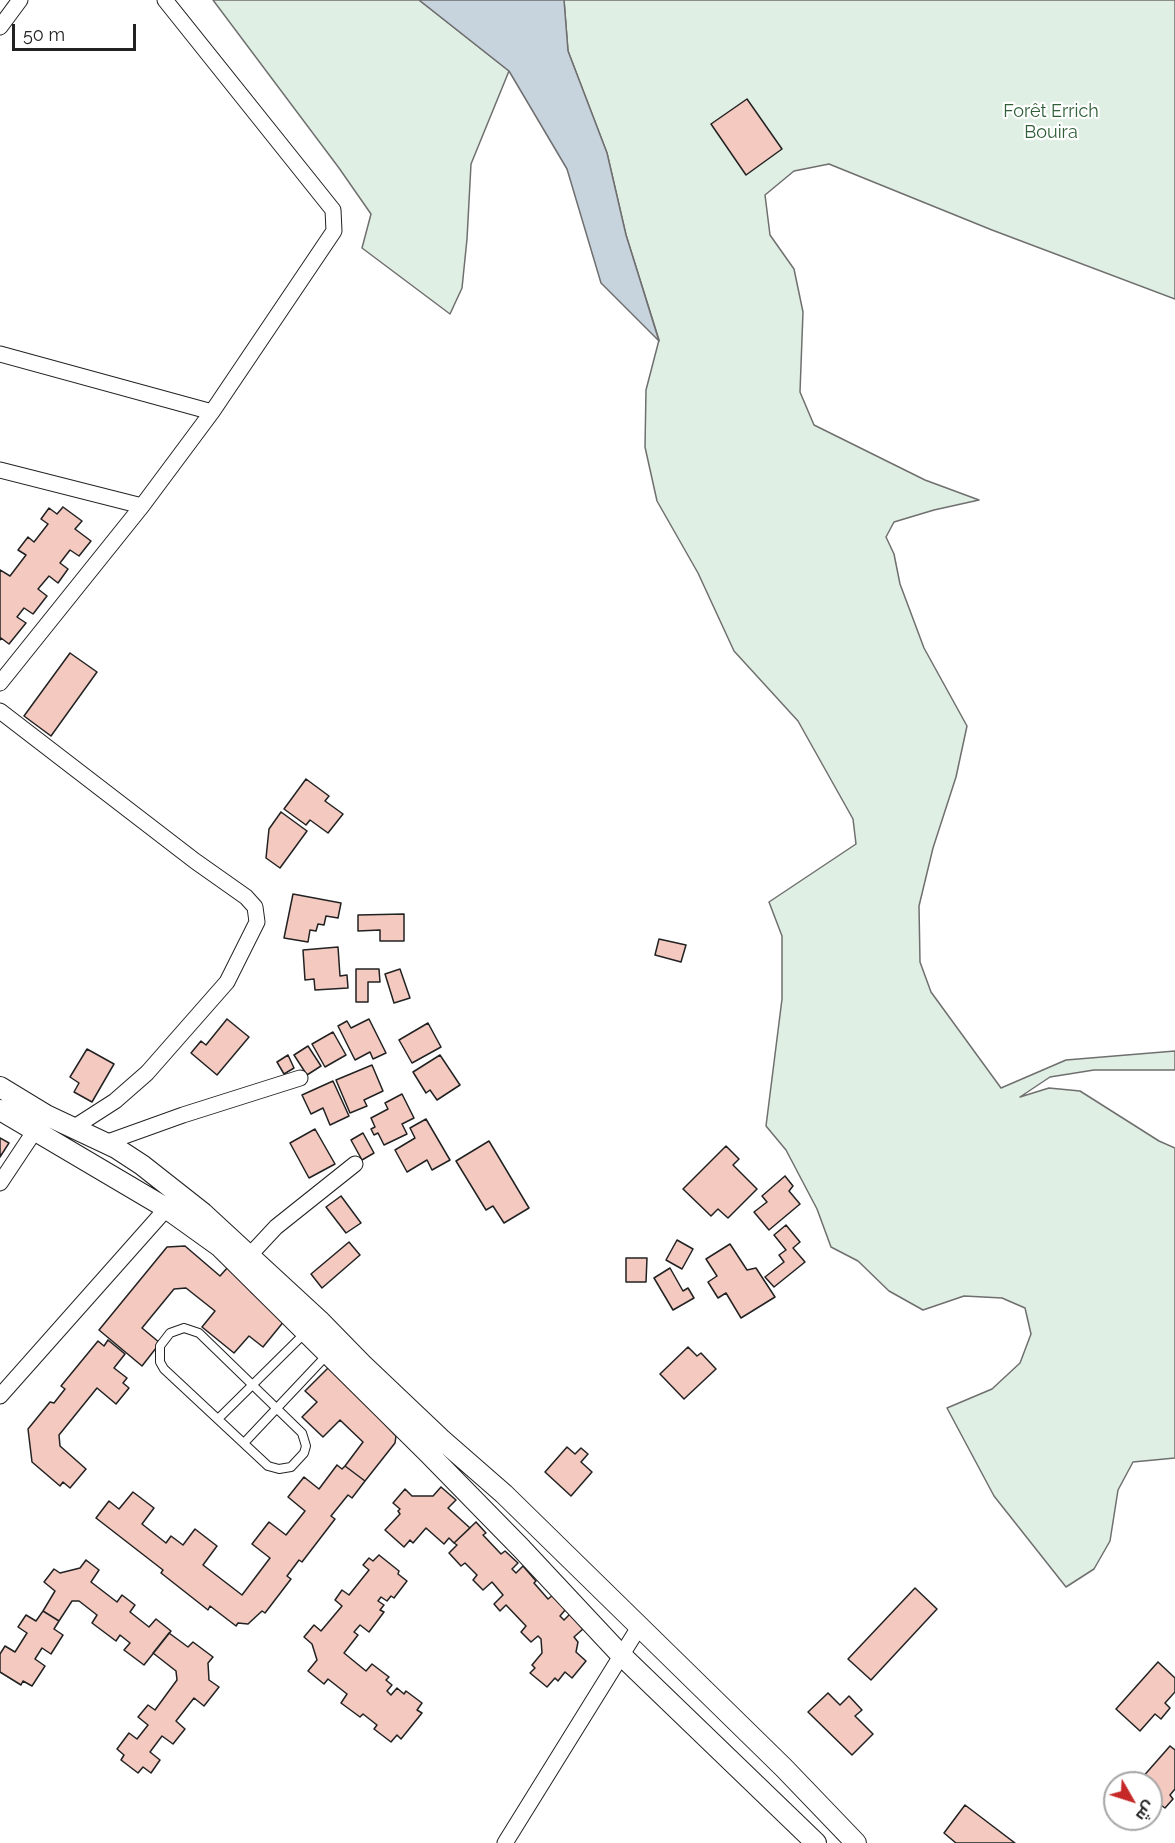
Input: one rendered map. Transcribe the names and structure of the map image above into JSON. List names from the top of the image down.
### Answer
{
  "parks": ["Forêt Errich Bouira"],
  "scale_bar": "50 m",
  "north": "bottom right"
}
